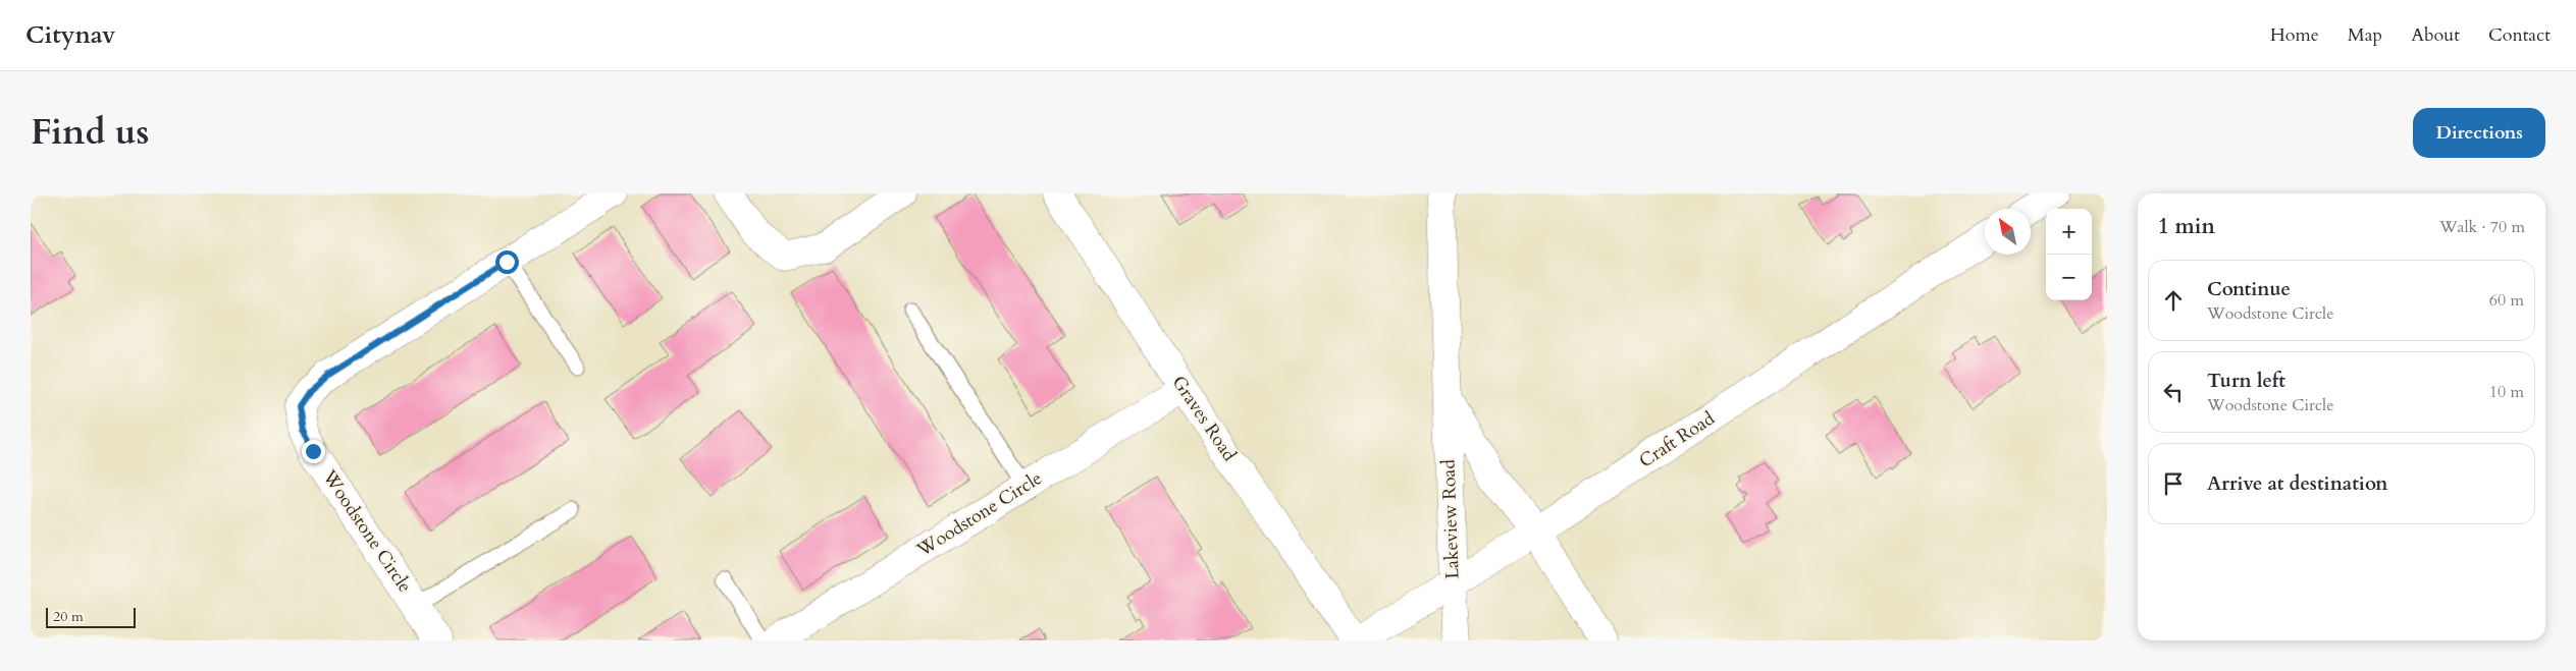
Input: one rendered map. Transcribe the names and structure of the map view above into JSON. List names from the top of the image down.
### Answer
{
  "streets": {
    "street": [
      "Graves Road",
      "Craft Road",
      "Woodstone Circle",
      "Lakeview Road"
    ]
  },
  "crossings": [
    ["Graves Road", "Woodstone Circle"],
    ["Craft Road", "Lakeview Road"]
  ],
  "scale_bar": "20 m",
  "north": "top left",
  "page": {
    "header": "Citynav",
    "nav": [
      "Home",
      "Map",
      "About",
      "Contact"
    ],
    "title": "Find us",
    "buttons": "Directions",
    "heading": ["1 min", "Walk · 70 m"],
    "map_buttons": ["+", "−"],
    "list": [
      ["Continue", "Woodstone Circle", "60 m"],
      ["Turn left", "Woodstone Circle", "10 m"],
      "Arrive at destination"
    ],
    "scale": "20 m"
  }
}
